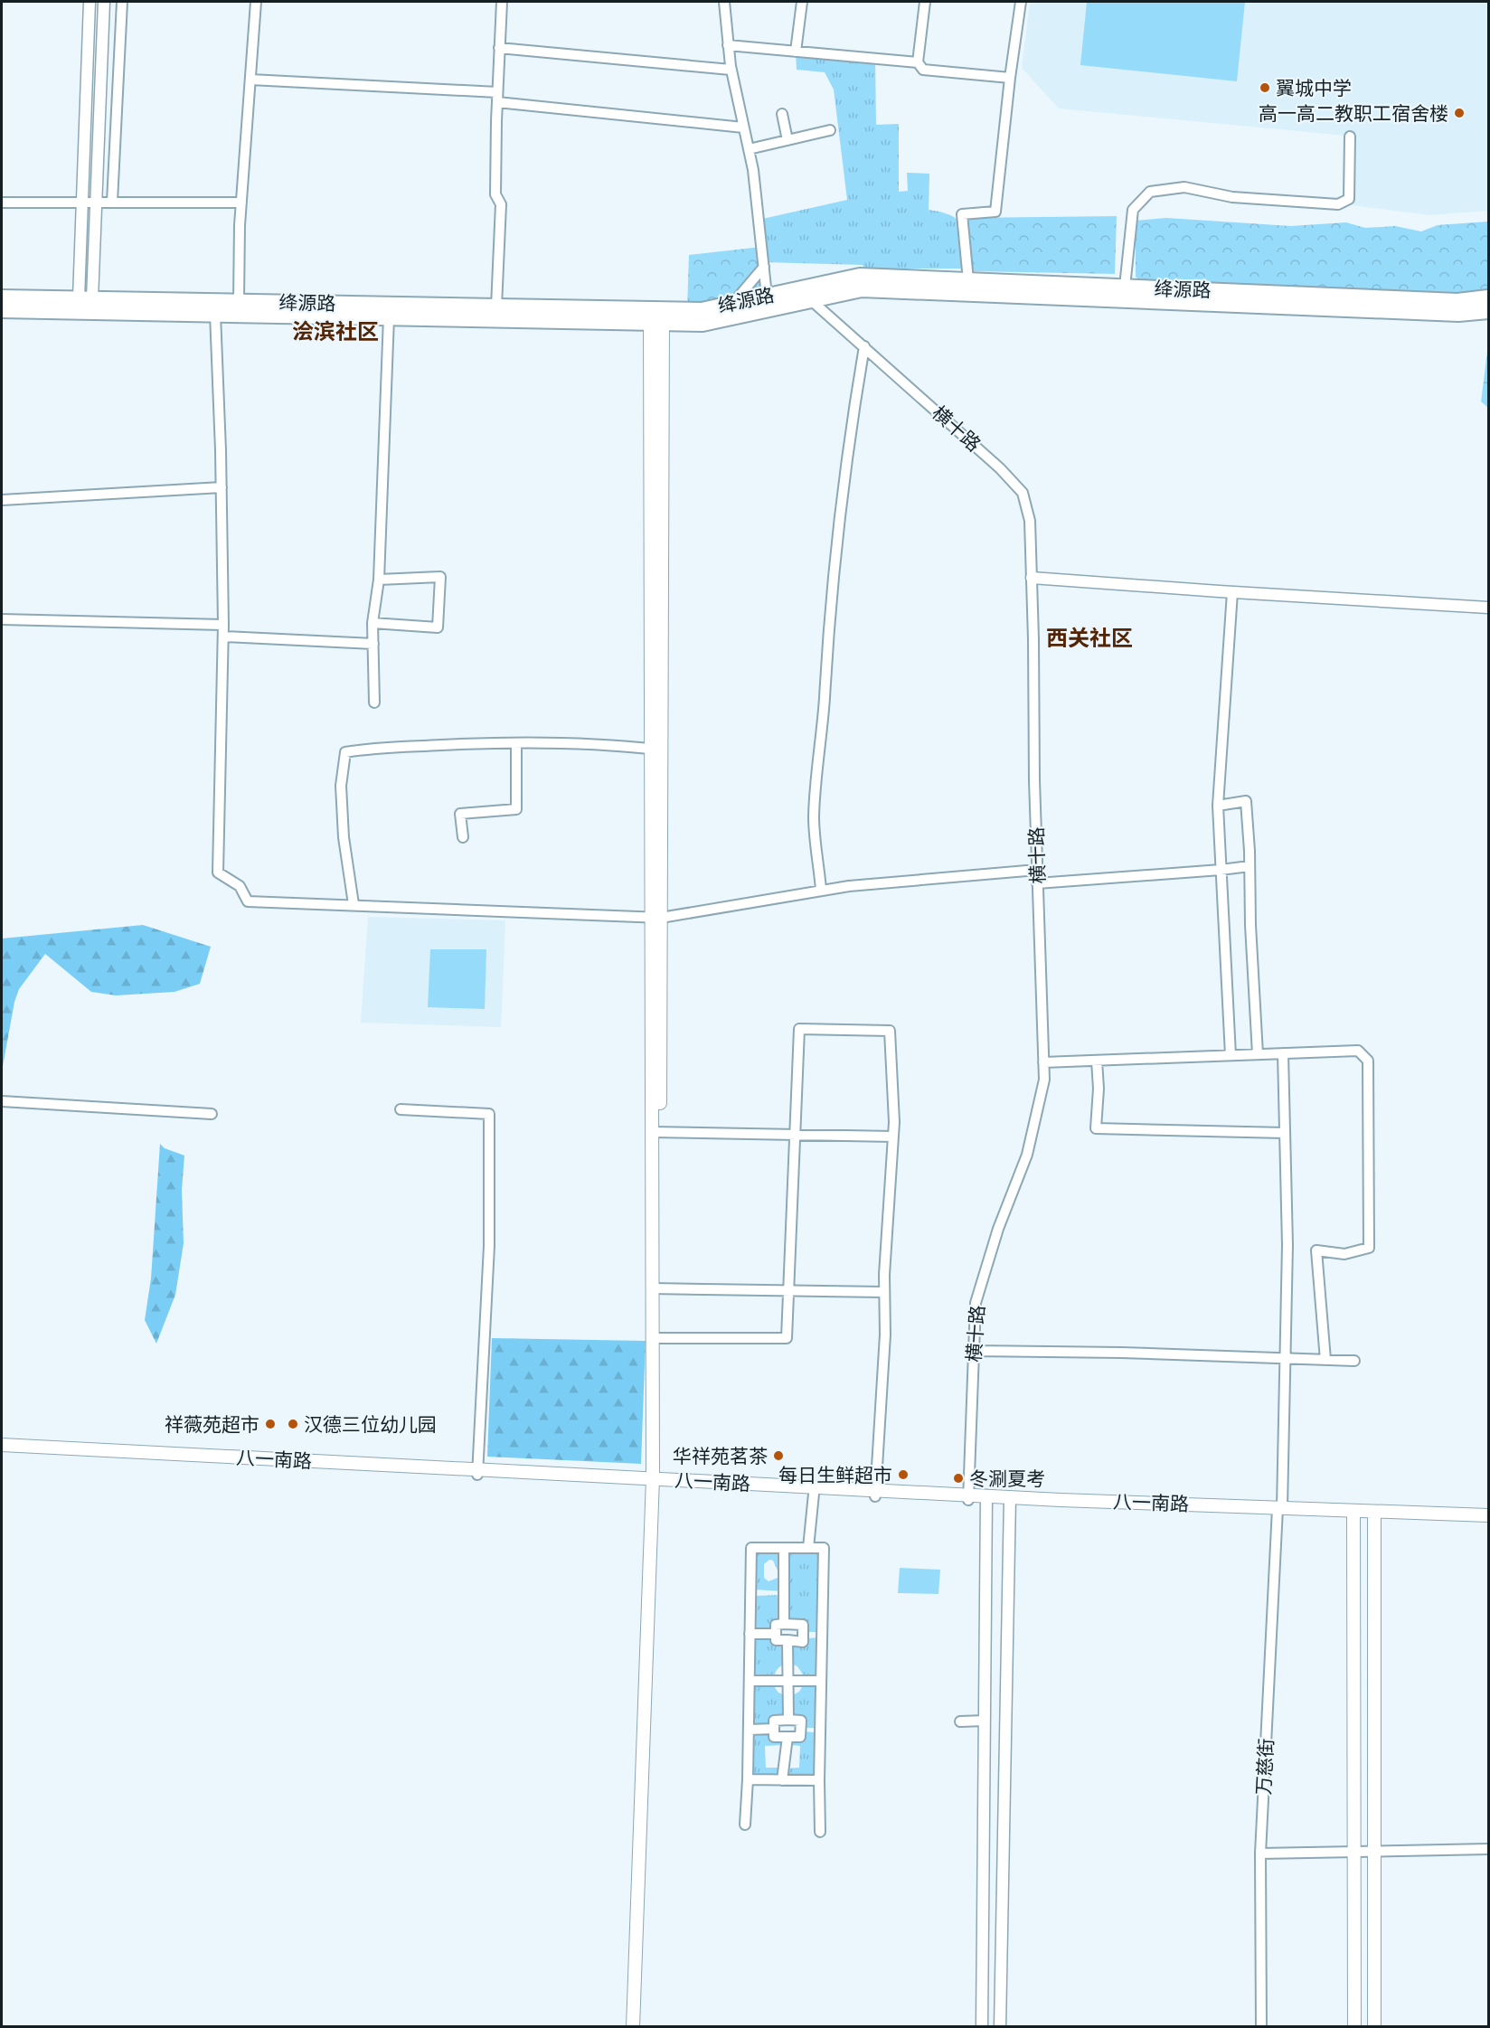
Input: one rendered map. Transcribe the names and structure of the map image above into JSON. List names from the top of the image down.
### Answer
{
  "streets": {
    "highway": ["绛源路"],
    "main road": ["八一南路"],
    "street": ["横十路", "万慈街"]
  },
  "crossings": [
    ["绛源路", "横十路"],
    ["横十路", "八一南路"],
    ["八一南路", "万慈街"]
  ],
  "districts": ["浍滨社区", "西关社区"],
  "places": [
    "翼城中学",
    "高一高二教职工宿舍楼",
    "祥薇苑超市",
    "汉德三位幼儿园",
    "华祥苑茗茶",
    "每日生鲜超市",
    "冬涮夏考"
  ]
}
